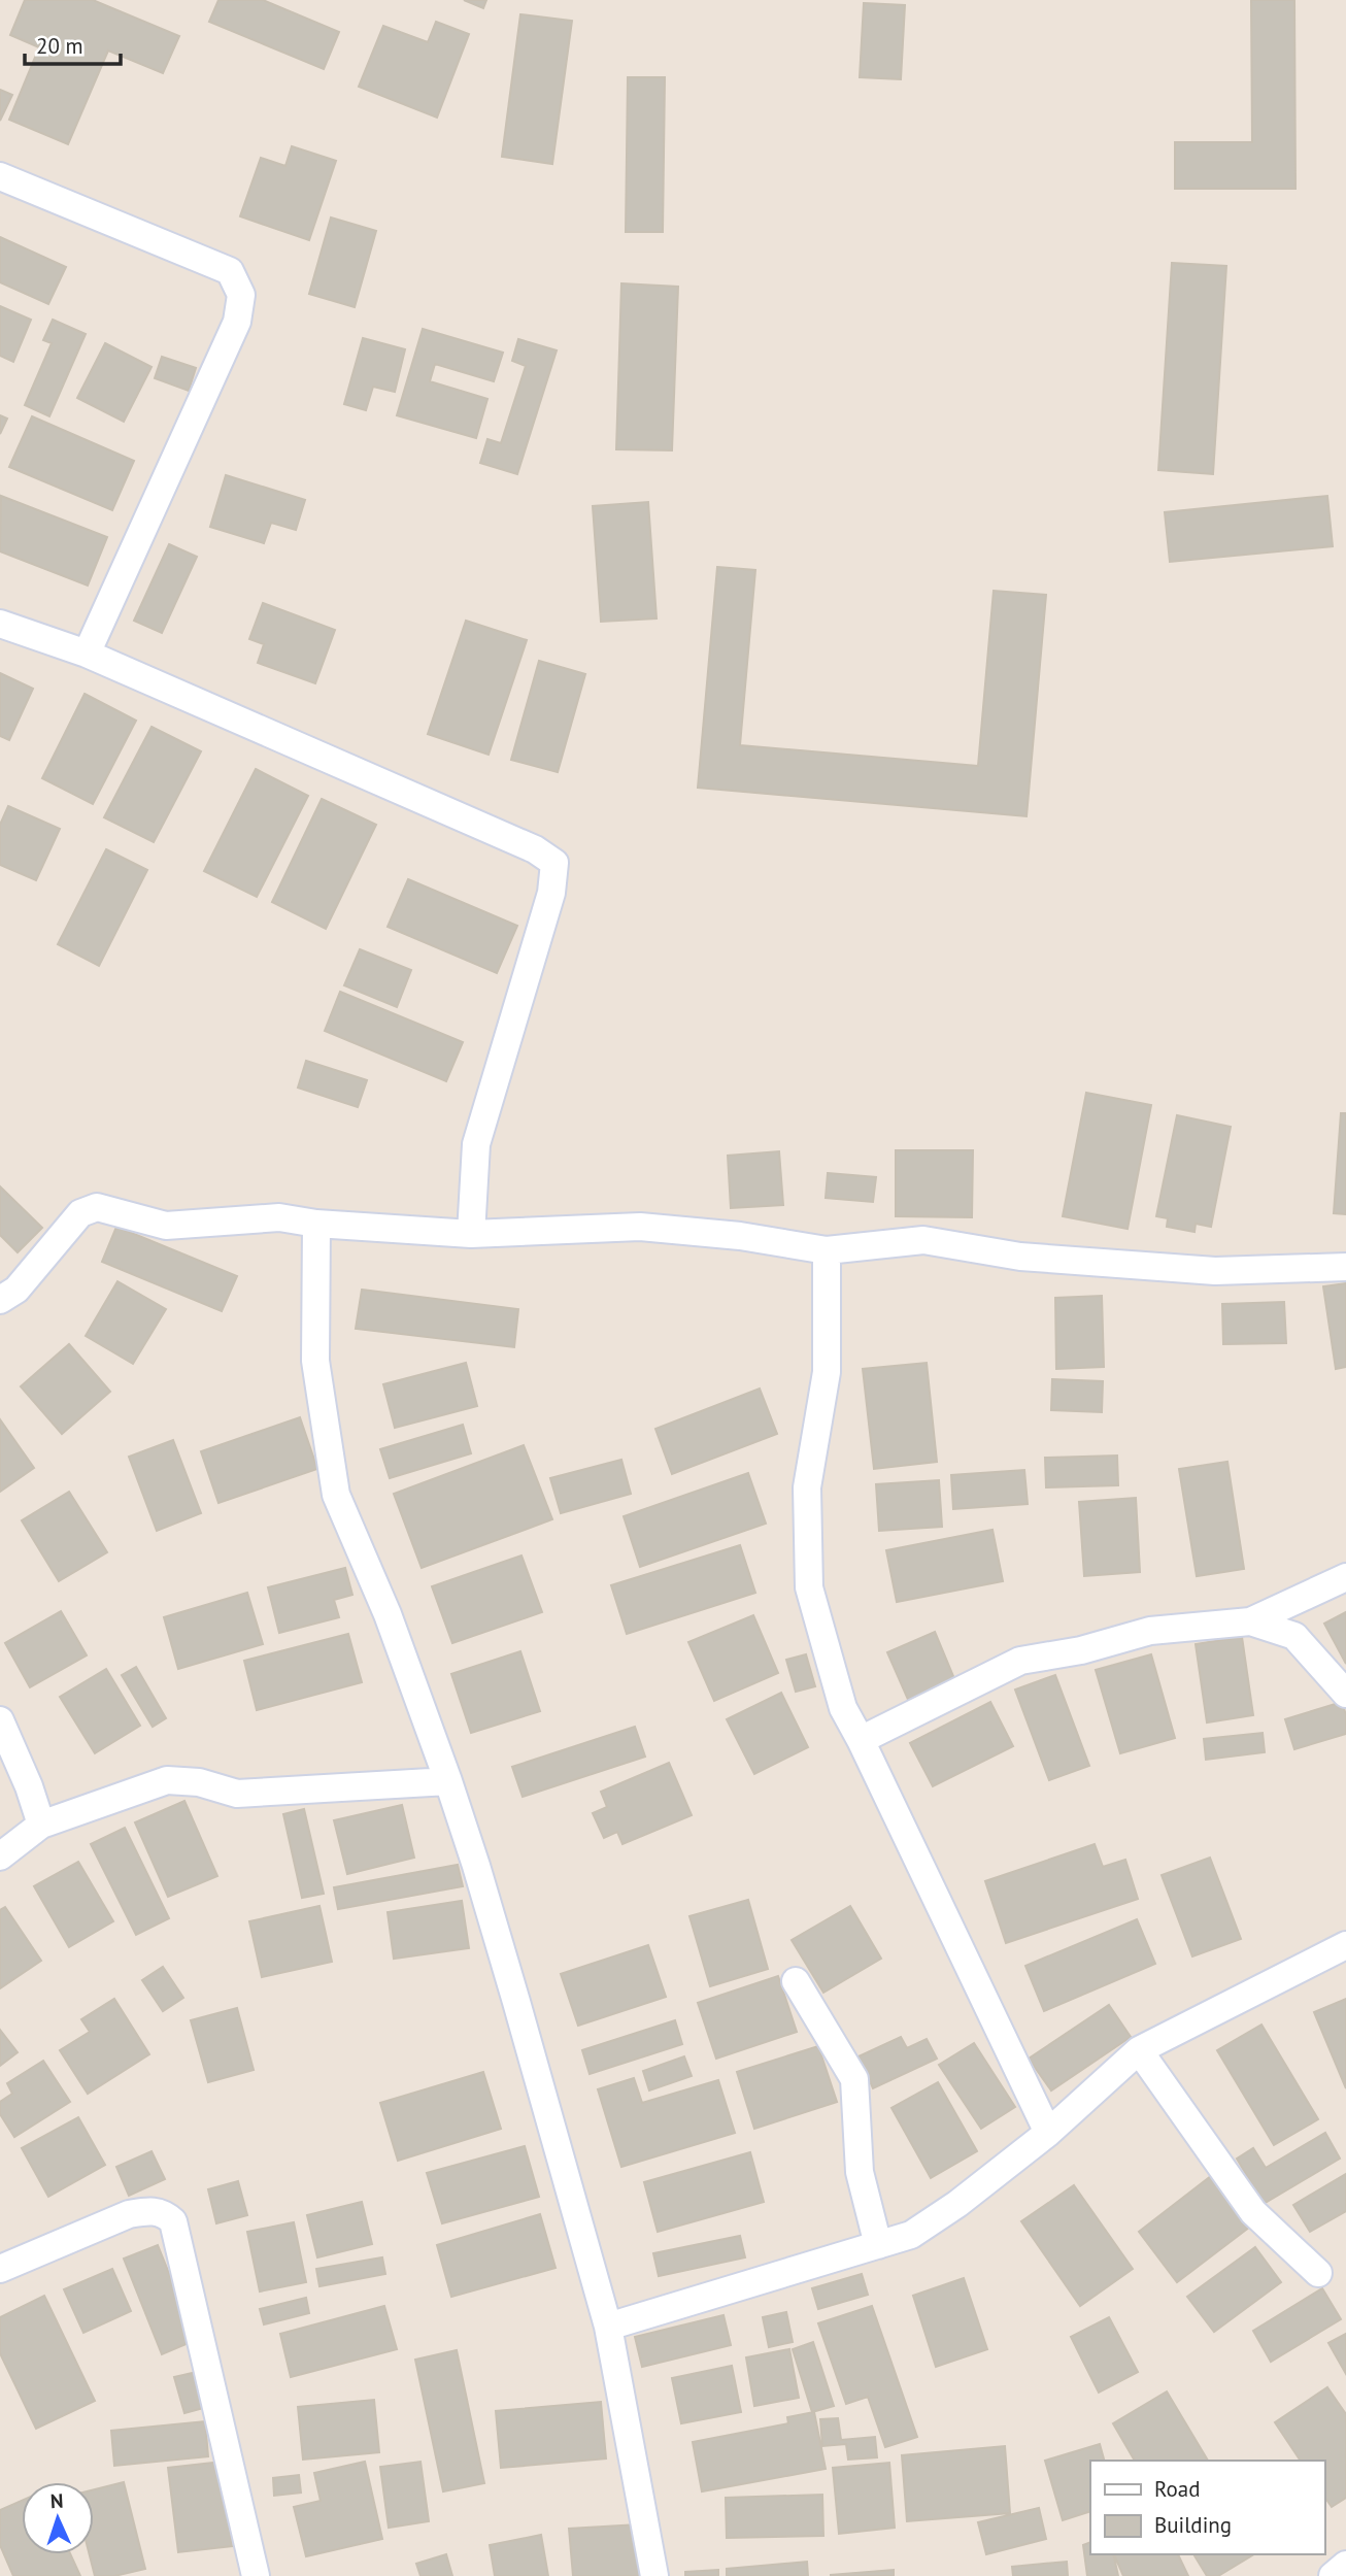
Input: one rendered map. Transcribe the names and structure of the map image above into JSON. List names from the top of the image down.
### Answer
{
  "legend": ["Road", "Building"],
  "scale_bar": "20 m",
  "north": "top"
}
